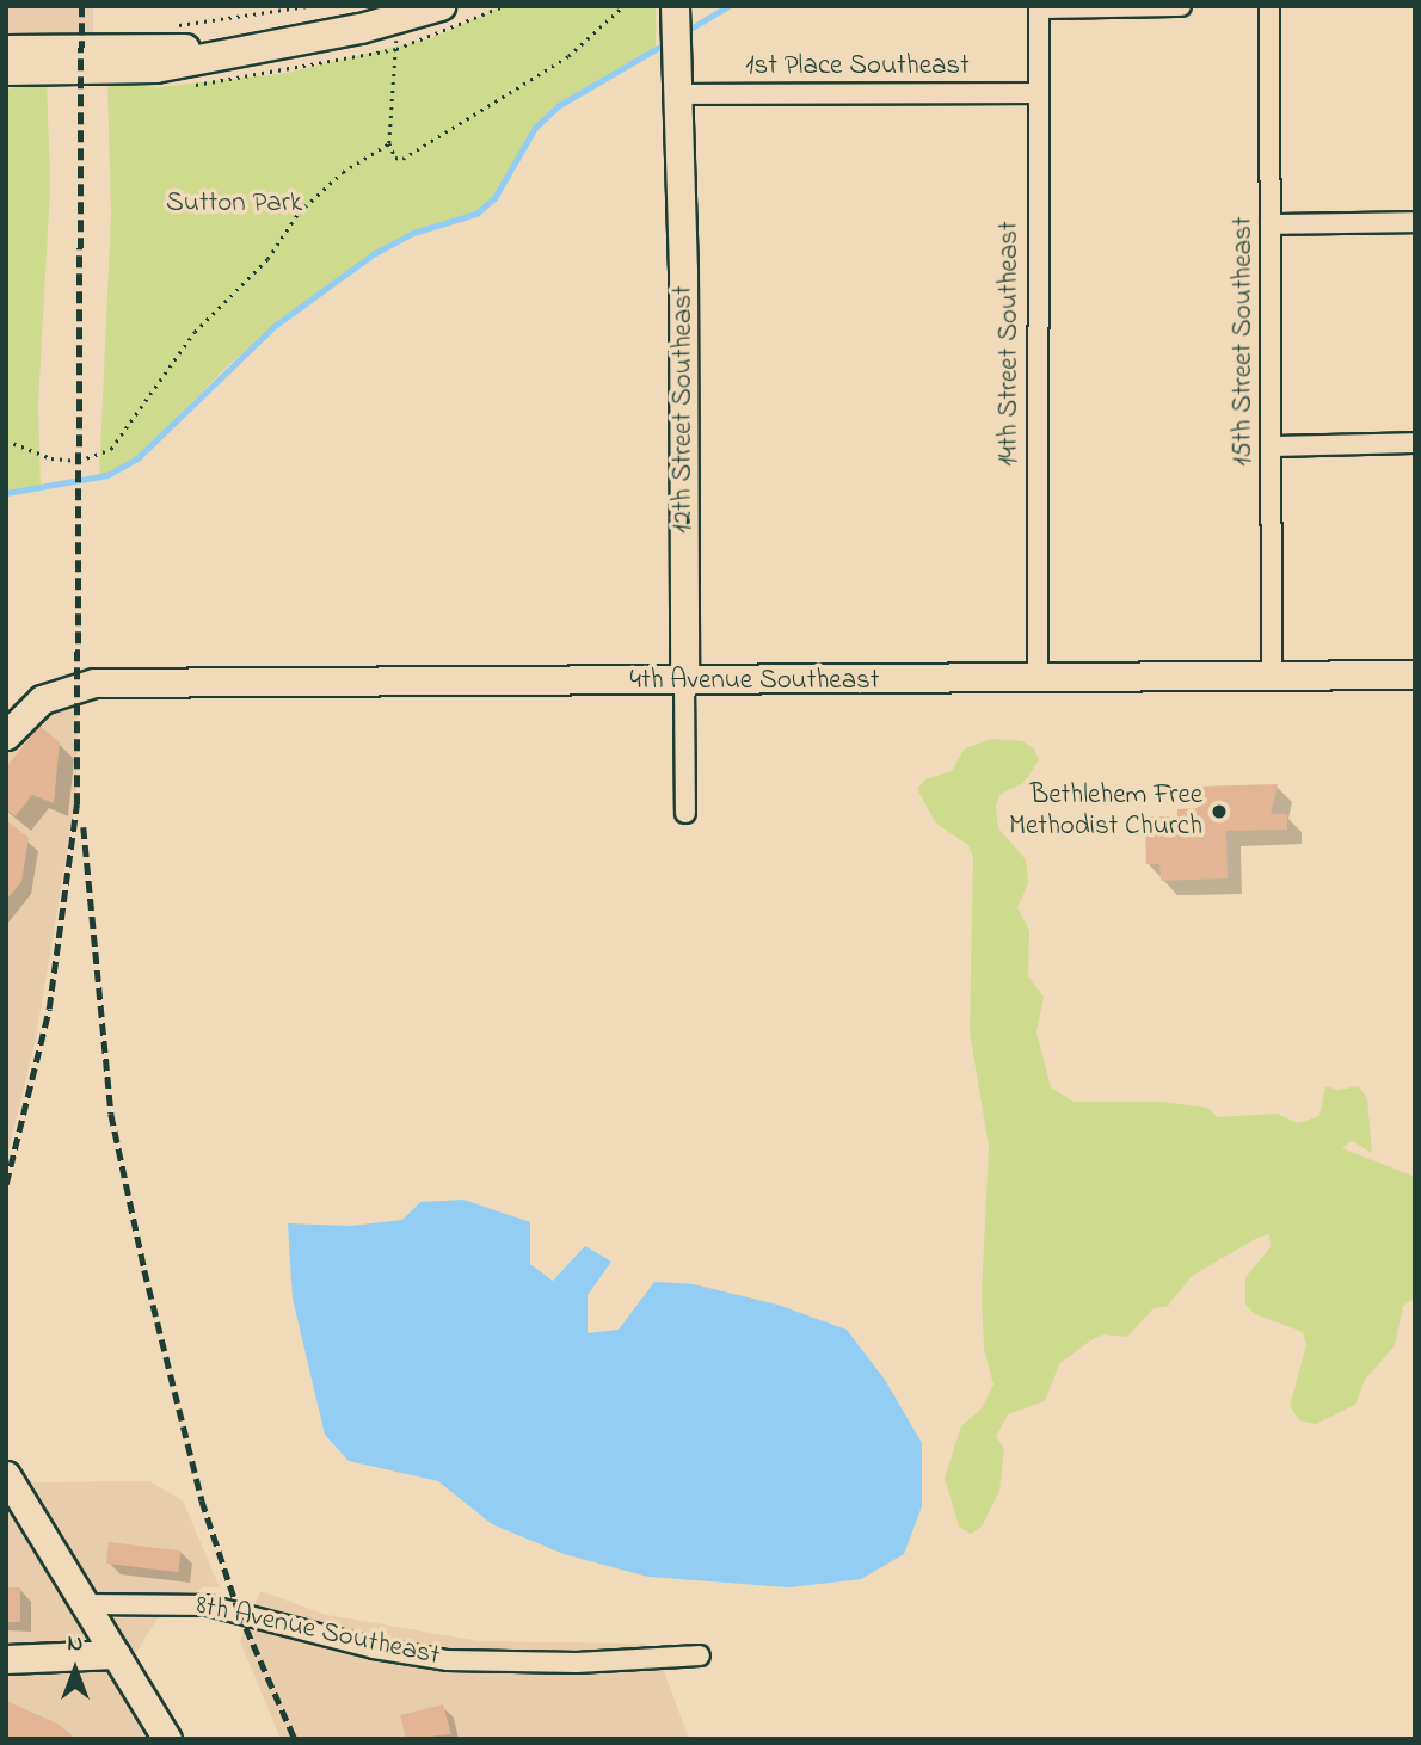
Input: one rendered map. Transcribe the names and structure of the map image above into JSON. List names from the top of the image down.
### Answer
{
  "streets": {
    "street": [
      "1st Place Southeast",
      "15th Street Southeast",
      "14th Street Southeast",
      "12th Street Southeast",
      "4th Avenue Southeast",
      "8th Avenue Southeast"
    ]
  },
  "crossings": [
    ["1st Place Southeast", "14th Street Southeast"],
    ["1st Place Southeast", "12th Street Southeast"],
    ["15th Street Southeast", "4th Avenue Southeast"],
    ["14th Street Southeast", "4th Avenue Southeast"],
    ["12th Street Southeast", "4th Avenue Southeast"]
  ],
  "parks": ["Sutton Park"],
  "places": ["Bethlehem Free Methodist Church"],
  "north": "top"
}
